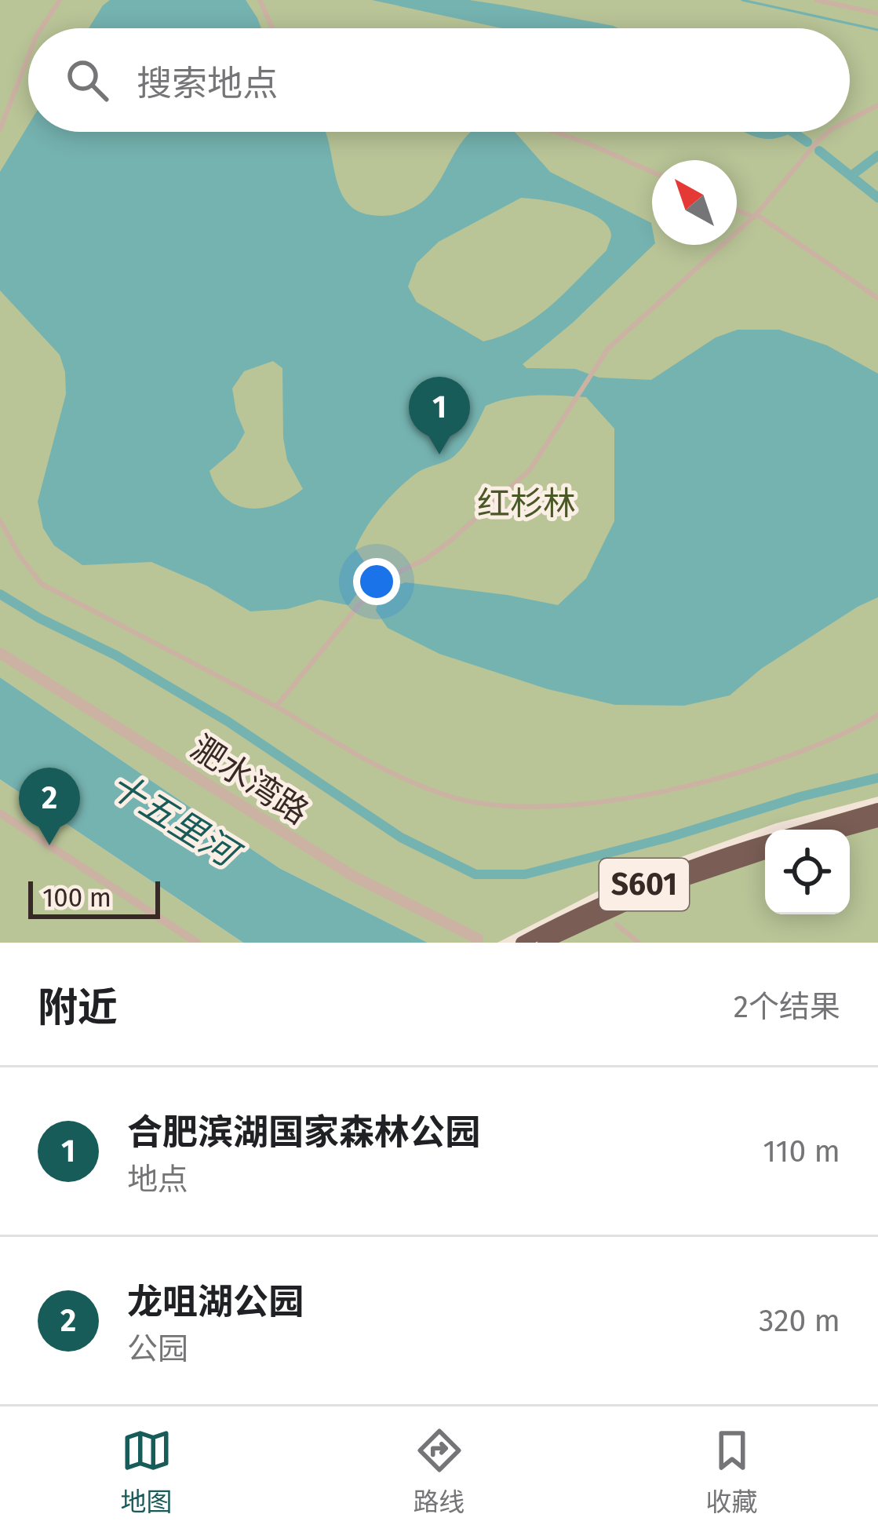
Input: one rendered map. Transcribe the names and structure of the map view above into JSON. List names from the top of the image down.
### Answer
{
  "streets": {
    "main road": ["S601"],
    "street": ["淝水湾路"]
  },
  "water": ["十五里河"],
  "parks": ["红杉林"],
  "scale_bar": "100 m",
  "north": "top left",
  "page": {
    "search": "搜索地点",
    "pins": ["1", "2"],
    "scale": "100 m",
    "heading": ["附近", "2个结果"],
    "list": [
      {
        "mark": "1",
        "name": "合肥滨湖国家森林公园",
        "note": "地点",
        "value": "110 m"
      },
      {
        "mark": "2",
        "name": "龙咀湖公园",
        "note": "公园",
        "value": "320 m"
      }
    ],
    "nav": ["地图", "路线", "收藏"]
  }
}
